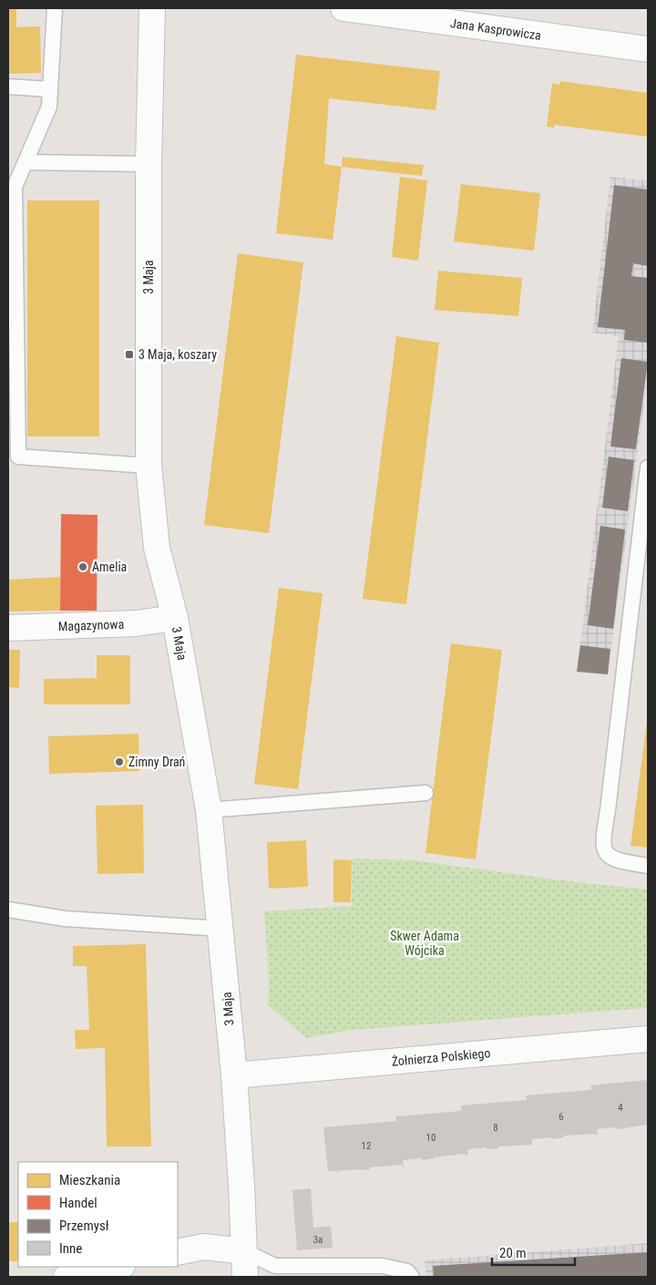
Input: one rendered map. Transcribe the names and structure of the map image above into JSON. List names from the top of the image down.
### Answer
{
  "streets": {
    "street": [
      "Jana Kasprowicza",
      "3 Maja",
      "Magazynowa",
      "Żołnierza Polskiego"
    ]
  },
  "crossings": [
    ["3 Maja", "Magazynowa"],
    ["3 Maja", "Żołnierza Polskiego"]
  ],
  "parks": ["Skwer Adama Wójcika"],
  "places": {
    "transit": ["3 Maja, koszary"],
    "other": ["Amelia", "Zimny Drań"]
  },
  "house_numbers": [
    "4",
    "6",
    "8",
    "10",
    "12",
    "3a"
  ],
  "legend": [
    "Mieszkania",
    "Handel",
    "Przemysł",
    "Inne"
  ],
  "scale_bar": "20 m"
}
